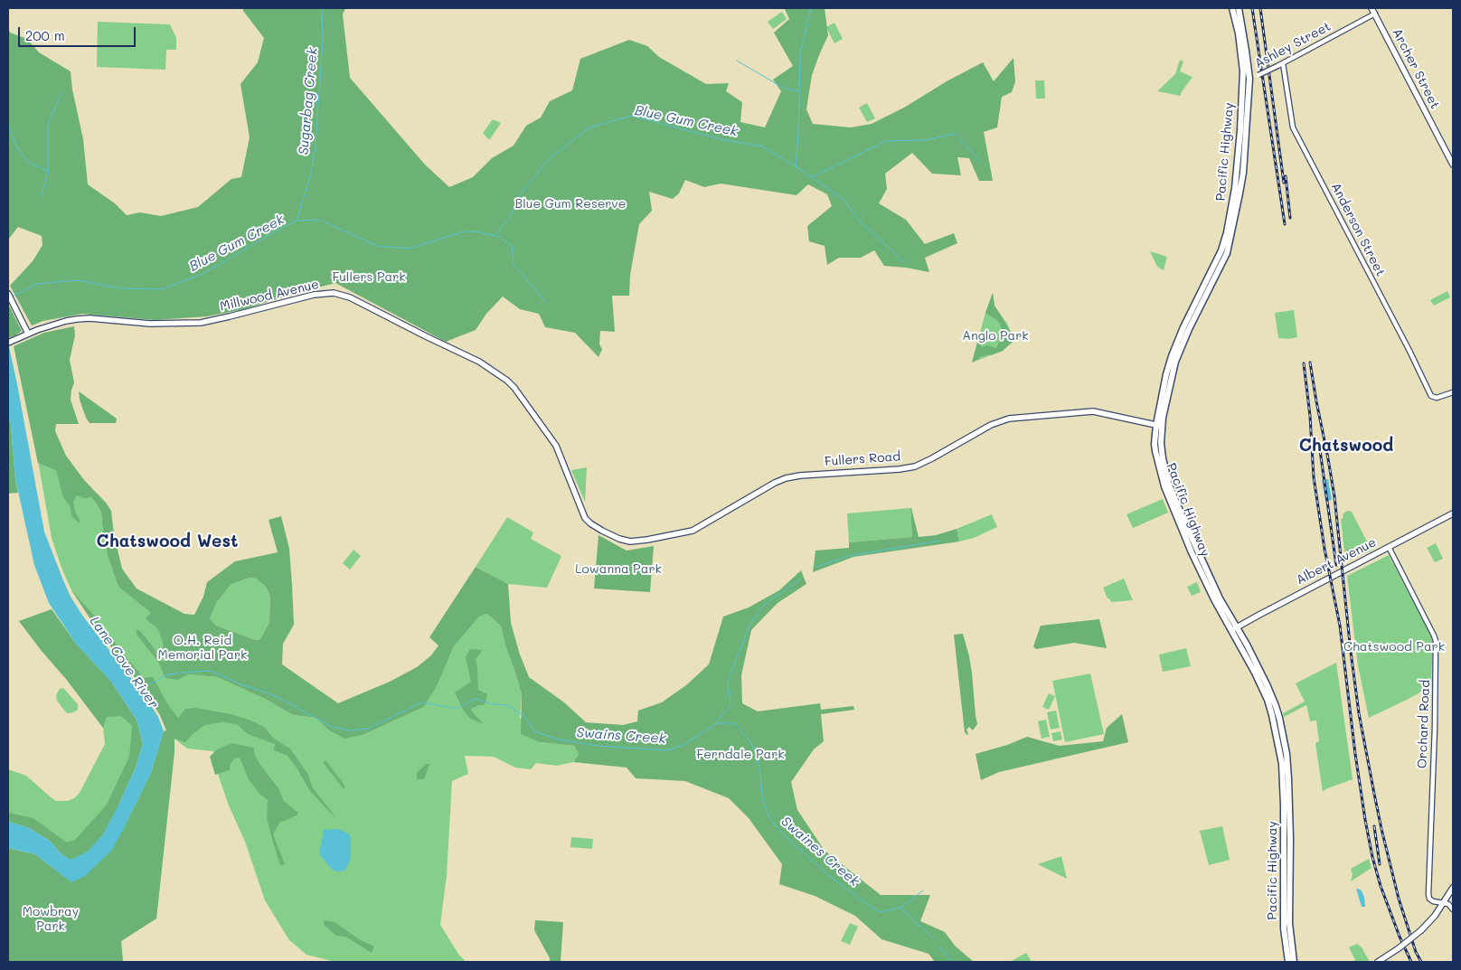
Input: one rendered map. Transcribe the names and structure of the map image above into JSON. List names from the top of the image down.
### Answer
{
  "streets": {
    "highway": ["Pacific Highway"],
    "main road": [
      "Archer Street",
      "Millwood Avenue",
      "Fullers Road",
      "Albert Avenue"
    ],
    "street": ["Ashley Street", "Anderson Street", "Orchard Road"]
  },
  "crossings": [
    ["Ashley Street", "Archer Street"],
    ["Ashley Street", "Pacific Highway"],
    ["Ashley Street", "Anderson Street"],
    ["Pacific Highway", "Fullers Road"],
    ["Pacific Highway", "Albert Avenue"],
    ["Millwood Avenue", "Fullers Road"],
    ["Albert Avenue", "Orchard Road"]
  ],
  "districts": ["Chatswood", "Chatswood West"],
  "water": [
    "Sugarbag Creek",
    "Blue Gum Creek",
    "Lane Cove River",
    "Swains Creek",
    "Swaines Creek"
  ],
  "parks": [
    "Blue Gum Reserve",
    "Fullers Park",
    "Anglo Park",
    "Lowanna Park",
    "O.H. Reid Memorial Park",
    "Chatswood Park",
    "Ferndale Park",
    "Mowbray Park"
  ],
  "scale_bar": "200 m"
}
